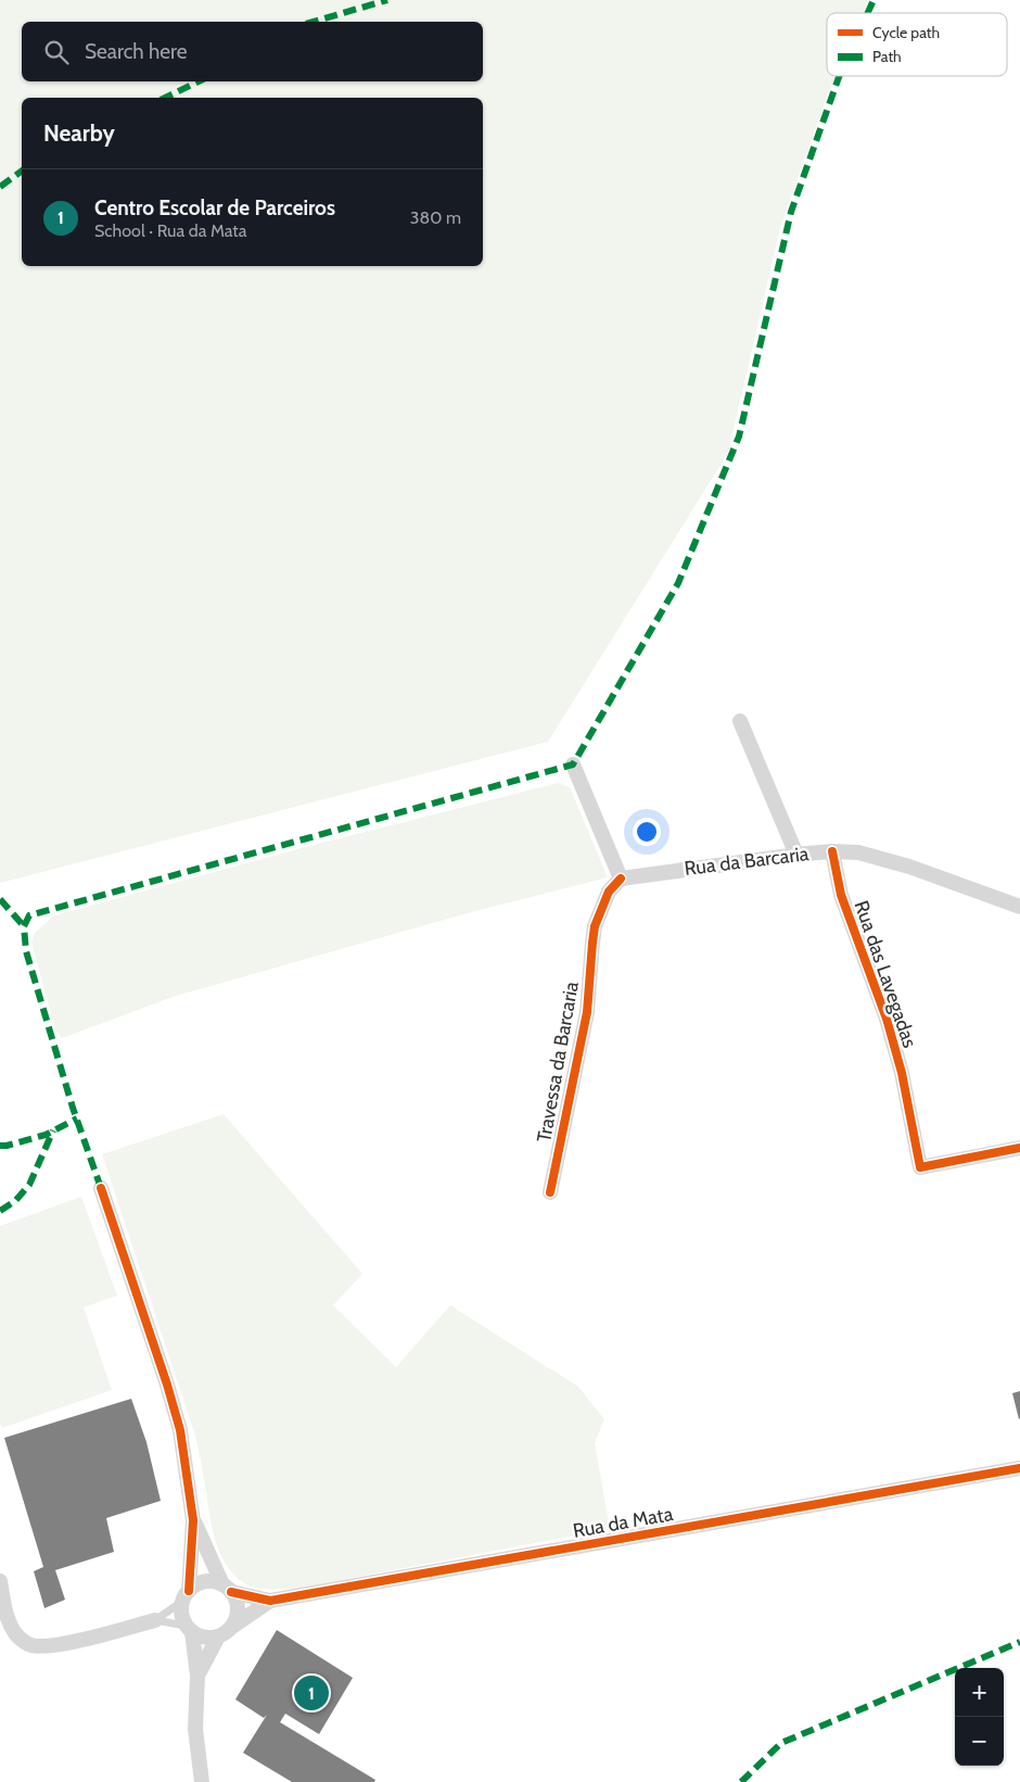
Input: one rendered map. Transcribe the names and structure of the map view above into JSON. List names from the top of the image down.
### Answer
{
  "streets": {
    "street": [
      "Rua da Barcaria",
      "Rua das Lavegadas",
      "Travessa da Barcaria",
      "Rua da Mata"
    ]
  },
  "crossings": [
    ["Rua da Barcaria", "Rua das Lavegadas"],
    ["Rua da Barcaria", "Travessa da Barcaria"]
  ],
  "legend": ["Cycle path", "Path"],
  "page": {
    "search": "Search here",
    "heading": "Nearby",
    "list": [
      {
        "mark": "1",
        "name": "Centro Escolar de Parceiros",
        "note": "School · Rua da Mata",
        "value": "380 m"
      }
    ],
    "map_buttons": ["+", "−"],
    "pins": "1"
  }
}
